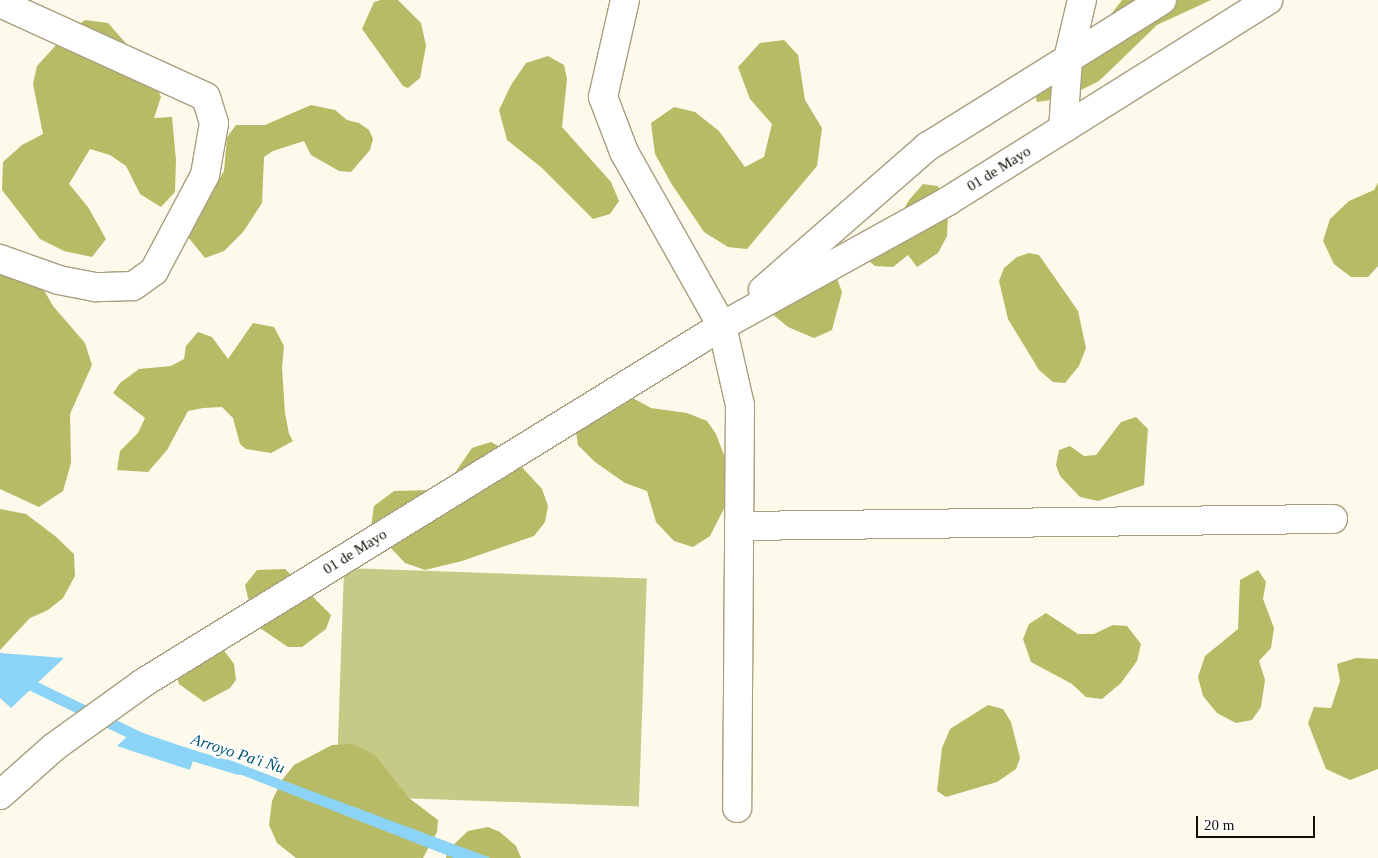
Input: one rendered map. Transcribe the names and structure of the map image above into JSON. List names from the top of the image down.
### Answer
{
  "streets": {
    "street": ["01 de Mayo"]
  },
  "water": ["Arroyo Pa'i Ñu"],
  "scale_bar": "20 m"
}
